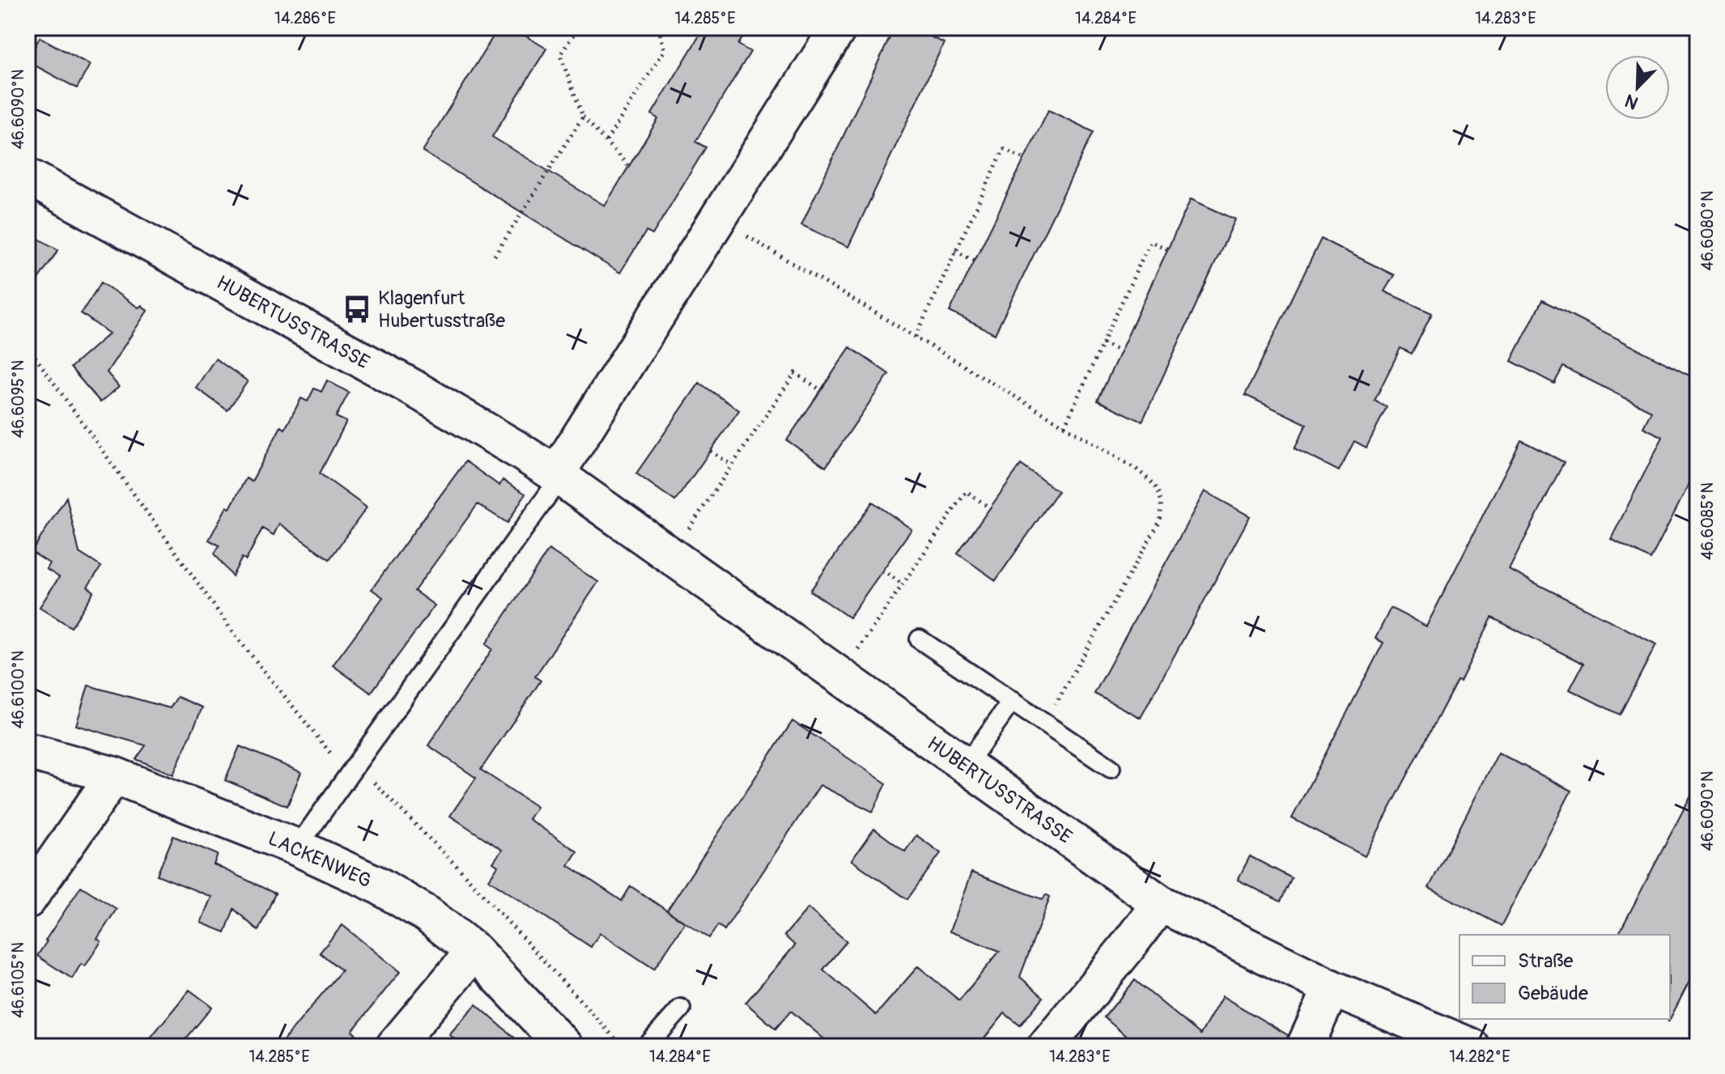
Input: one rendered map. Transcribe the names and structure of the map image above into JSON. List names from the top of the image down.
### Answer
{
  "streets": {
    "street": ["HUBERTUSSTRASSE", "LACKENWEG"]
  },
  "places": {
    "bus stop": ["Klagenfurt Hubertusstraße"]
  },
  "legend": ["Straße", "Gebäude"],
  "north": "bottom left",
  "coordinates": [
    "14.286°E",
    "14.285°E",
    "14.284°E",
    "14.283°E",
    "46.6090°N",
    "46.6080°N",
    "46.6095°N",
    "46.6085°N",
    "46.6100°N",
    "46.6105°N",
    "14.282°E"
  ]
}
